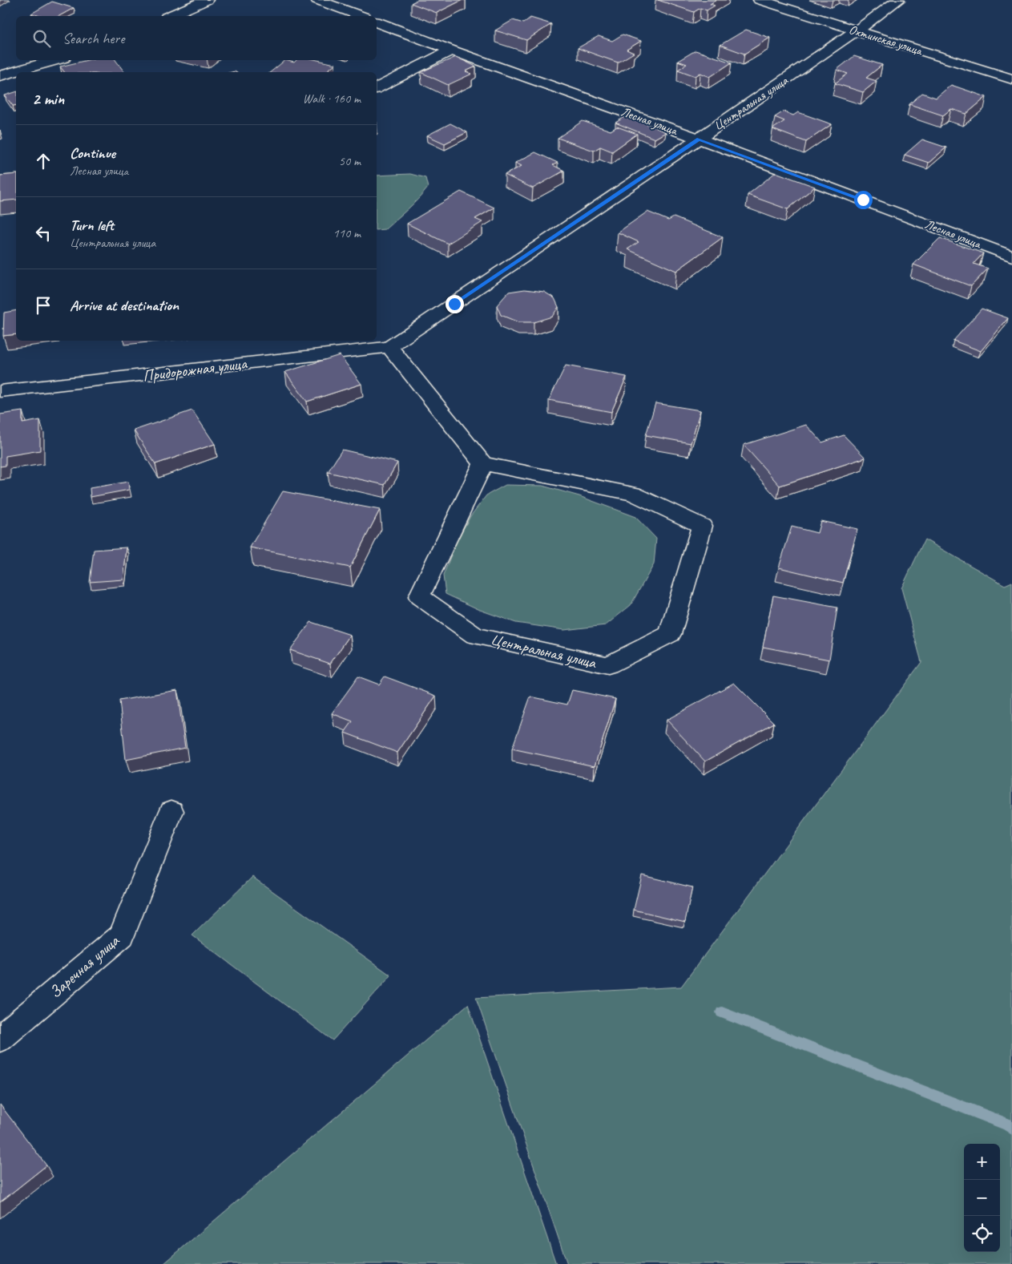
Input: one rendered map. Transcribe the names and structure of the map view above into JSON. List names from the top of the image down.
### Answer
{
  "streets": {
    "street": [
      "Охтинская улица",
      "Центральная улица",
      "Лесная улица",
      "Придорожная улица",
      "Заречная улица"
    ]
  },
  "crossings": [
    ["Охтинская улица", "Центральная улица"],
    ["Центральная улица", "Лесная улица"],
    ["Центральная улица", "Придорожная улица"]
  ],
  "page": {
    "search": "Search here",
    "heading": ["2 min", "Walk · 160 m"],
    "list": [
      ["Continue", "Лесная улица", "50 m"],
      ["Turn left", "Центральная улица", "110 m"],
      "Arrive at destination"
    ],
    "map_buttons": ["+", "−"]
  }
}
